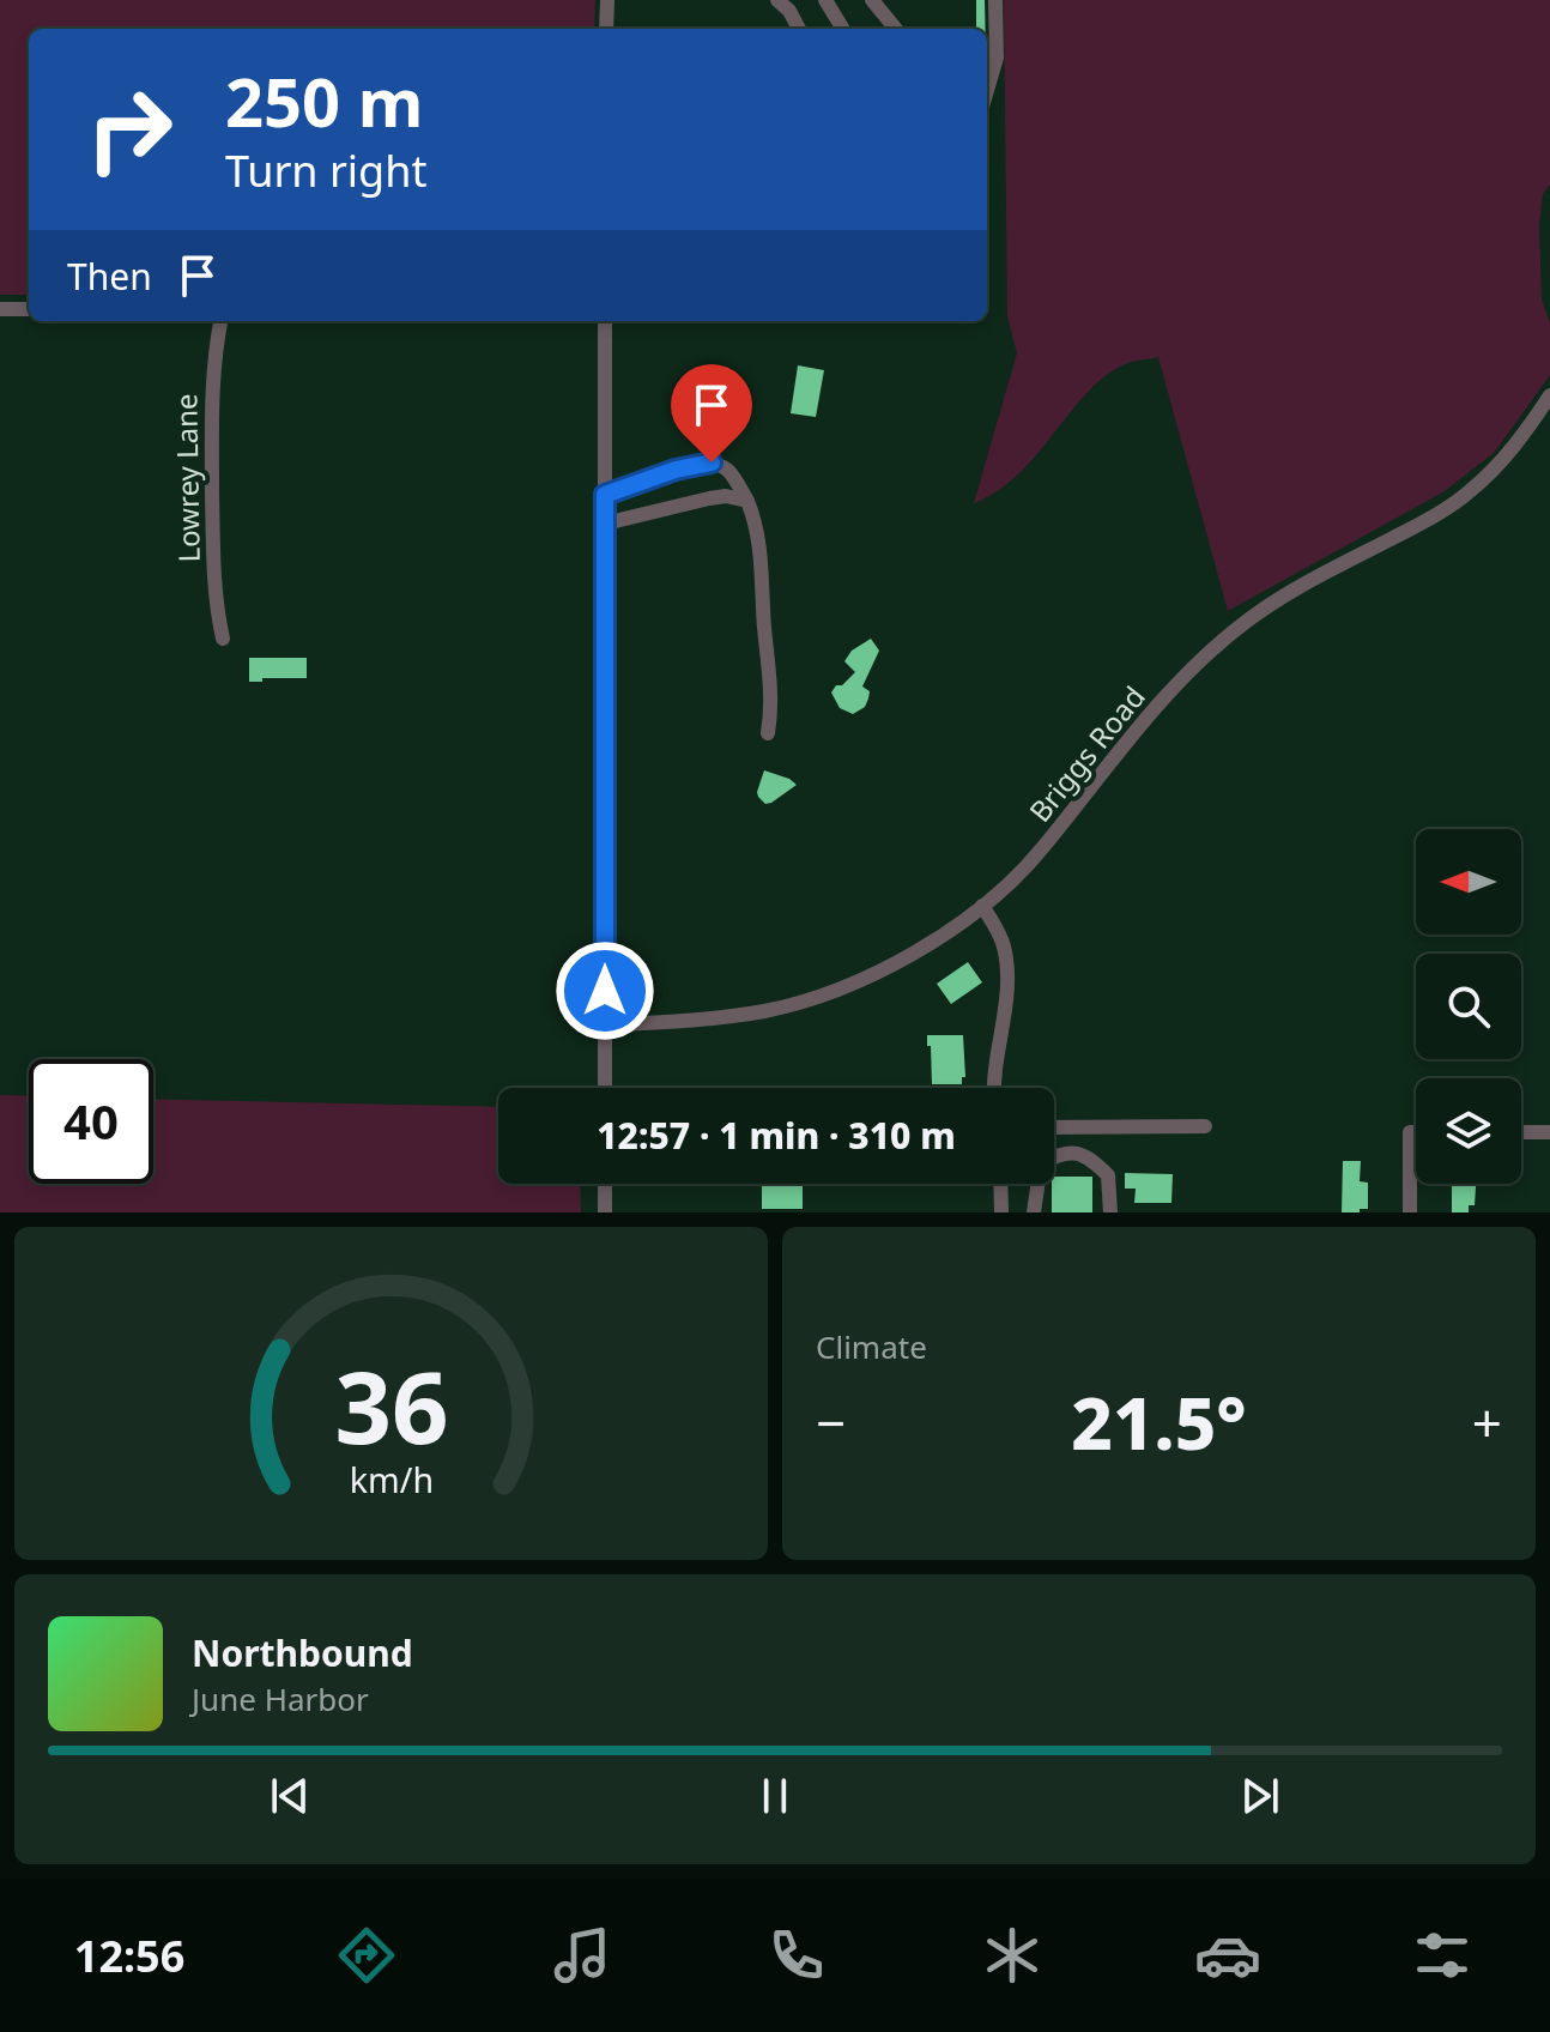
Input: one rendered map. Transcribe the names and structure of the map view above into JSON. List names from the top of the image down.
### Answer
{
  "streets": {
    "street": ["Lowrey Lane", "Briggs Road"]
  },
  "north": "left",
  "page": {
    "turn": ["250 m", "Turn right"],
    "then": "Then",
    "limit": "40",
    "trip": "12:57 · 1 min · 310 m",
    "tile": "Climate",
    "heat": ["−", "21.5°", "+"],
    "song": ["Northbound", "June Harbor"],
    "tabs": "12:56",
    "gauge": ["36", "km/h"]
  }
}
